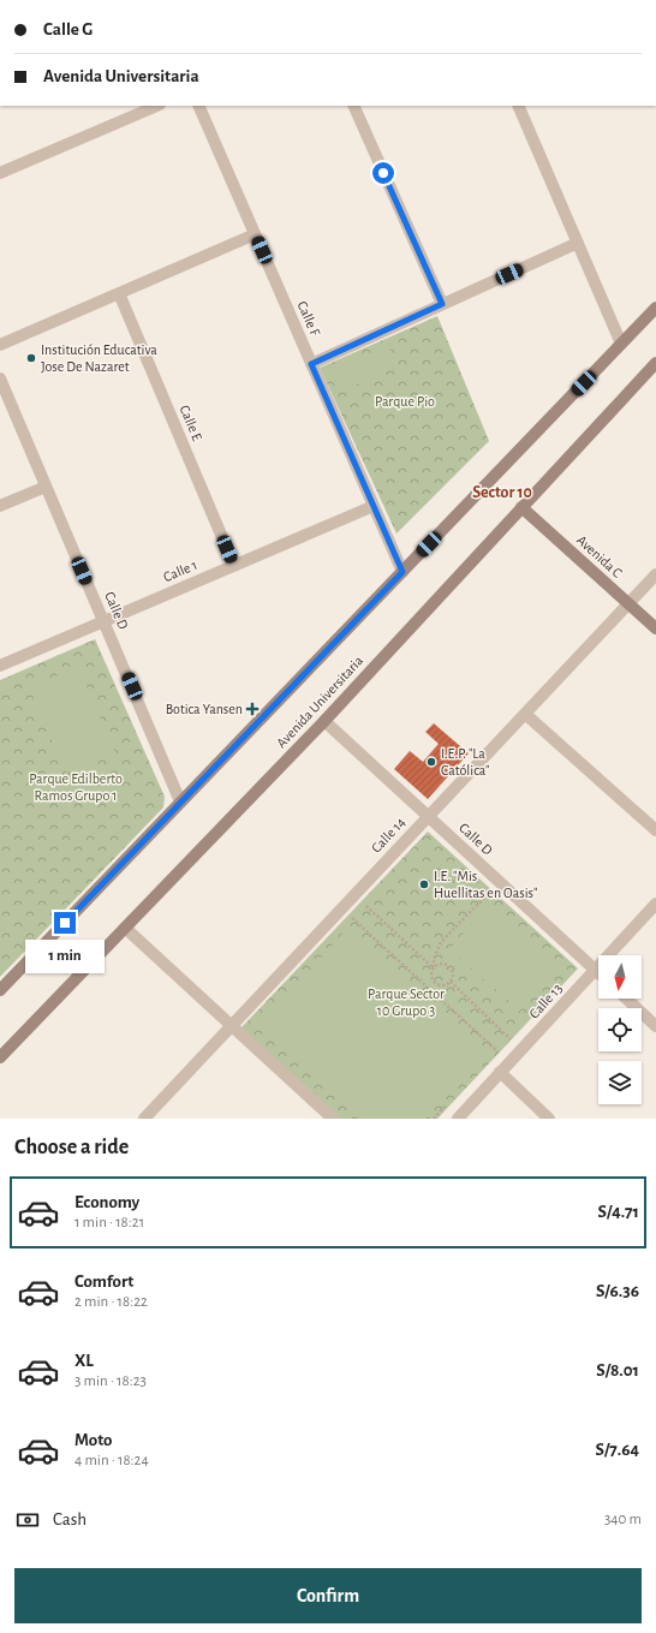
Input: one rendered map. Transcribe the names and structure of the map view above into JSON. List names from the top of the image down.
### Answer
{
  "streets": {
    "street": [
      "Calle F",
      "Calle E",
      "Avenida C",
      "Calle 1",
      "Calle D",
      "Avenida Universitaria",
      "Calle 14",
      "Calle 13"
    ]
  },
  "crossings": [
    ["Calle F", "Calle 1"],
    ["Calle F", "Avenida Universitaria"],
    ["Calle E", "Calle 1"],
    ["Avenida C", "Avenida Universitaria"],
    ["Avenida C", "Calle 14"],
    ["Calle 1", "Calle D"],
    ["Calle D", "Avenida Universitaria"],
    ["Calle D", "Calle 14"],
    ["Calle D", "Calle 13"]
  ],
  "districts": ["Sector 10"],
  "parks": ["Parque Pio", "Parque Edilberto Ramos Grupo 1", "Parque Sector 10 Grupo 3"],
  "places": {
    "other": ["Institución Educativa Jose De Nazaret", "I.E.P. \"La Católica\"", "I.E. \"Mis Huellitas en Oasis\""],
    "health": ["Botica Yansen"]
  },
  "north": "bottom",
  "page": {
    "banner": ["Calle G", "Avenida Universitaria"],
    "bubble": "1 min",
    "heading": "Choose a ride",
    "list": [
      {
        "name": "Economy",
        "note": "1 min · 18:21",
        "value": "S/4.71"
      },
      {
        "name": "Comfort",
        "note": "2 min · 18:22",
        "value": "S/6.36"
      },
      {
        "name": "XL",
        "note": "3 min · 18:23",
        "value": "S/8.01"
      },
      {
        "name": "Moto",
        "note": "4 min · 18:24",
        "value": "S/7.64"
      }
    ],
    "pay": ["Cash", "340 m"],
    "buttons": "Confirm"
  }
}
